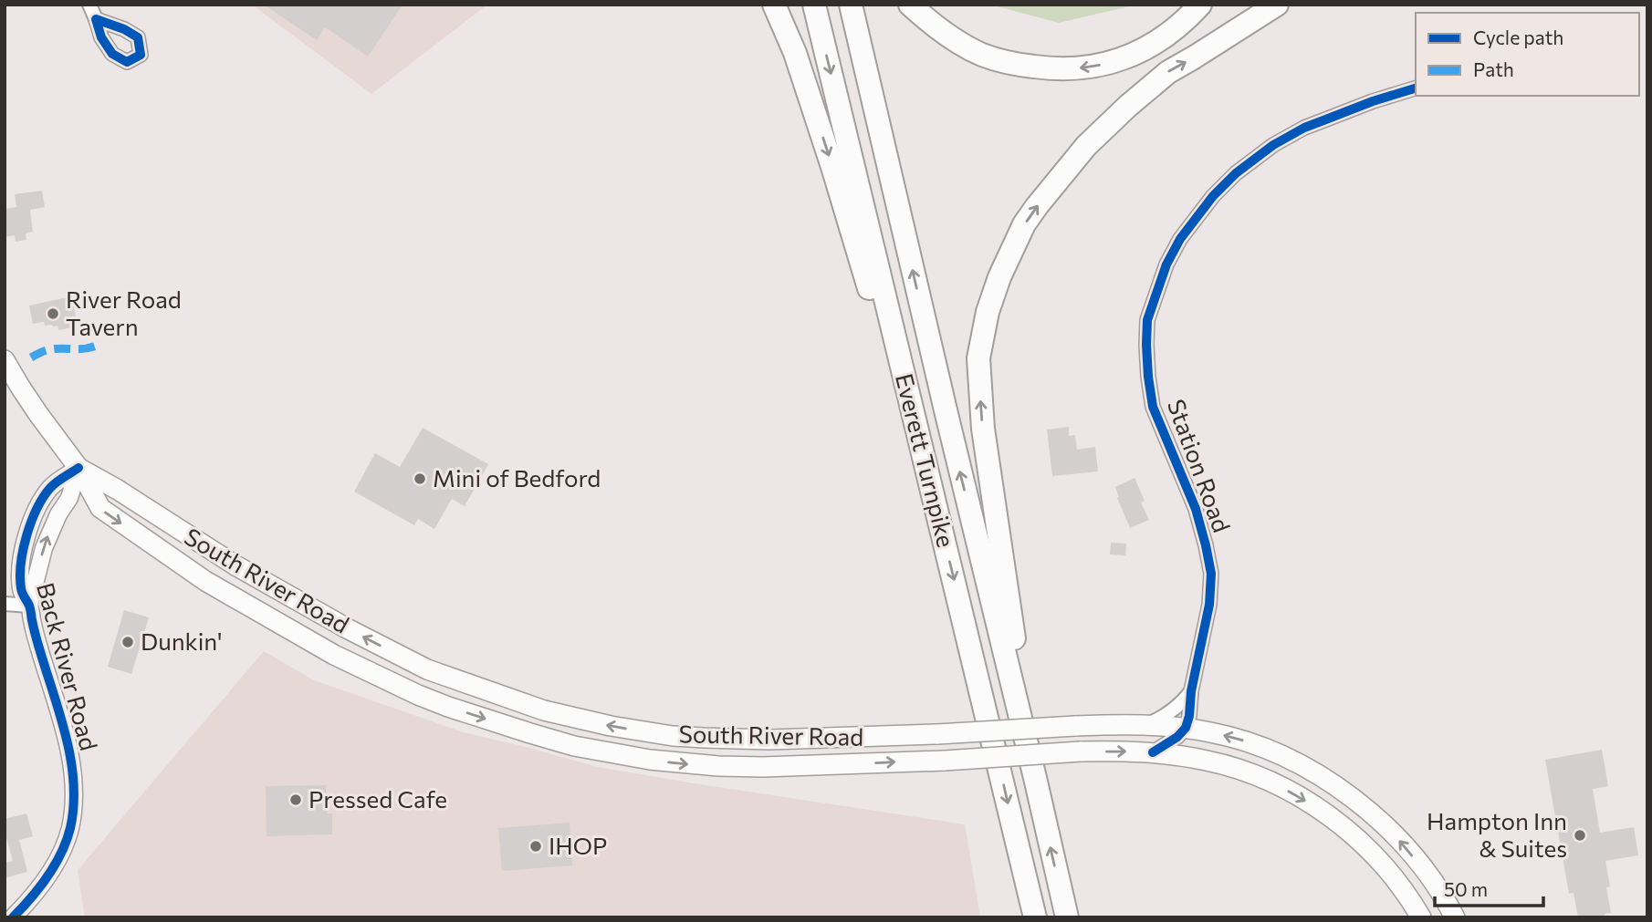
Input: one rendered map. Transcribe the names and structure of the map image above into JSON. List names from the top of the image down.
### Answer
{
  "streets": {
    "highway": ["Everett Turnpike"],
    "main road": ["South River Road"],
    "street": ["Station Road", "Back River Road"]
  },
  "crossings": [
    ["Station Road", "South River Road"],
    ["South River Road", "Back River Road"]
  ],
  "places": [
    "River Road Tavern",
    "Mini of Bedford",
    "Dunkin'",
    "Pressed Cafe",
    "Hampton Inn & Suites",
    "IHOP"
  ],
  "legend": ["Cycle path", "Path"],
  "scale_bar": "50 m"
}
